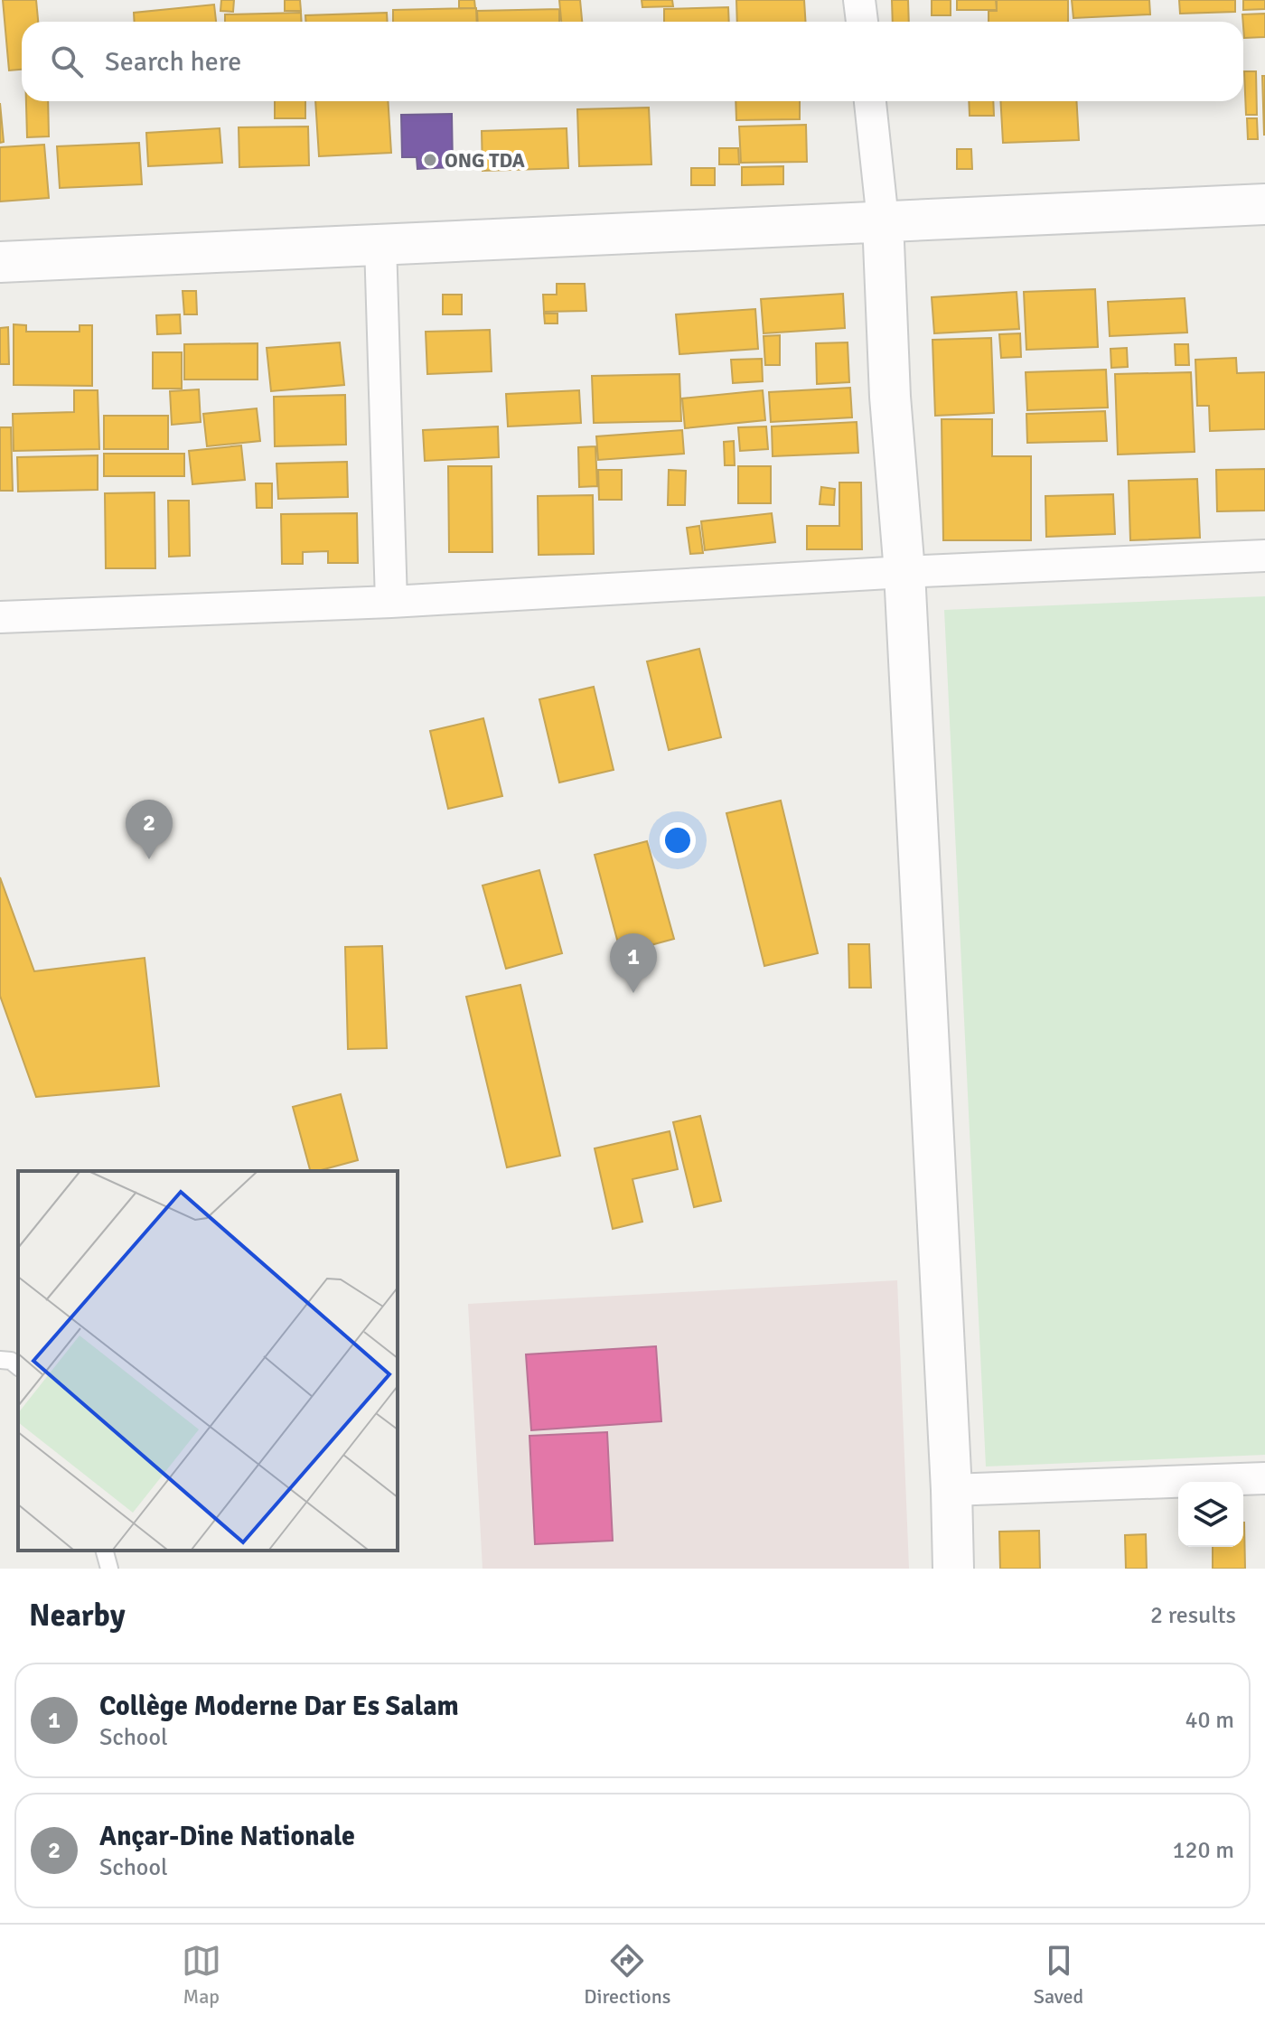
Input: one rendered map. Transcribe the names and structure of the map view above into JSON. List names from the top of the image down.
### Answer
{
  "places": ["ONG TDA"],
  "page": {
    "search": "Search here",
    "pins": ["2", "1"],
    "heading": ["Nearby", "2 results"],
    "list": [
      {
        "mark": "1",
        "name": "Collège Moderne Dar Es Salam",
        "note": "School",
        "value": "40 m"
      },
      {
        "mark": "2",
        "name": "Ançar-Dine Nationale",
        "note": "School",
        "value": "120 m"
      }
    ],
    "nav": ["Map", "Directions", "Saved"]
  }
}
